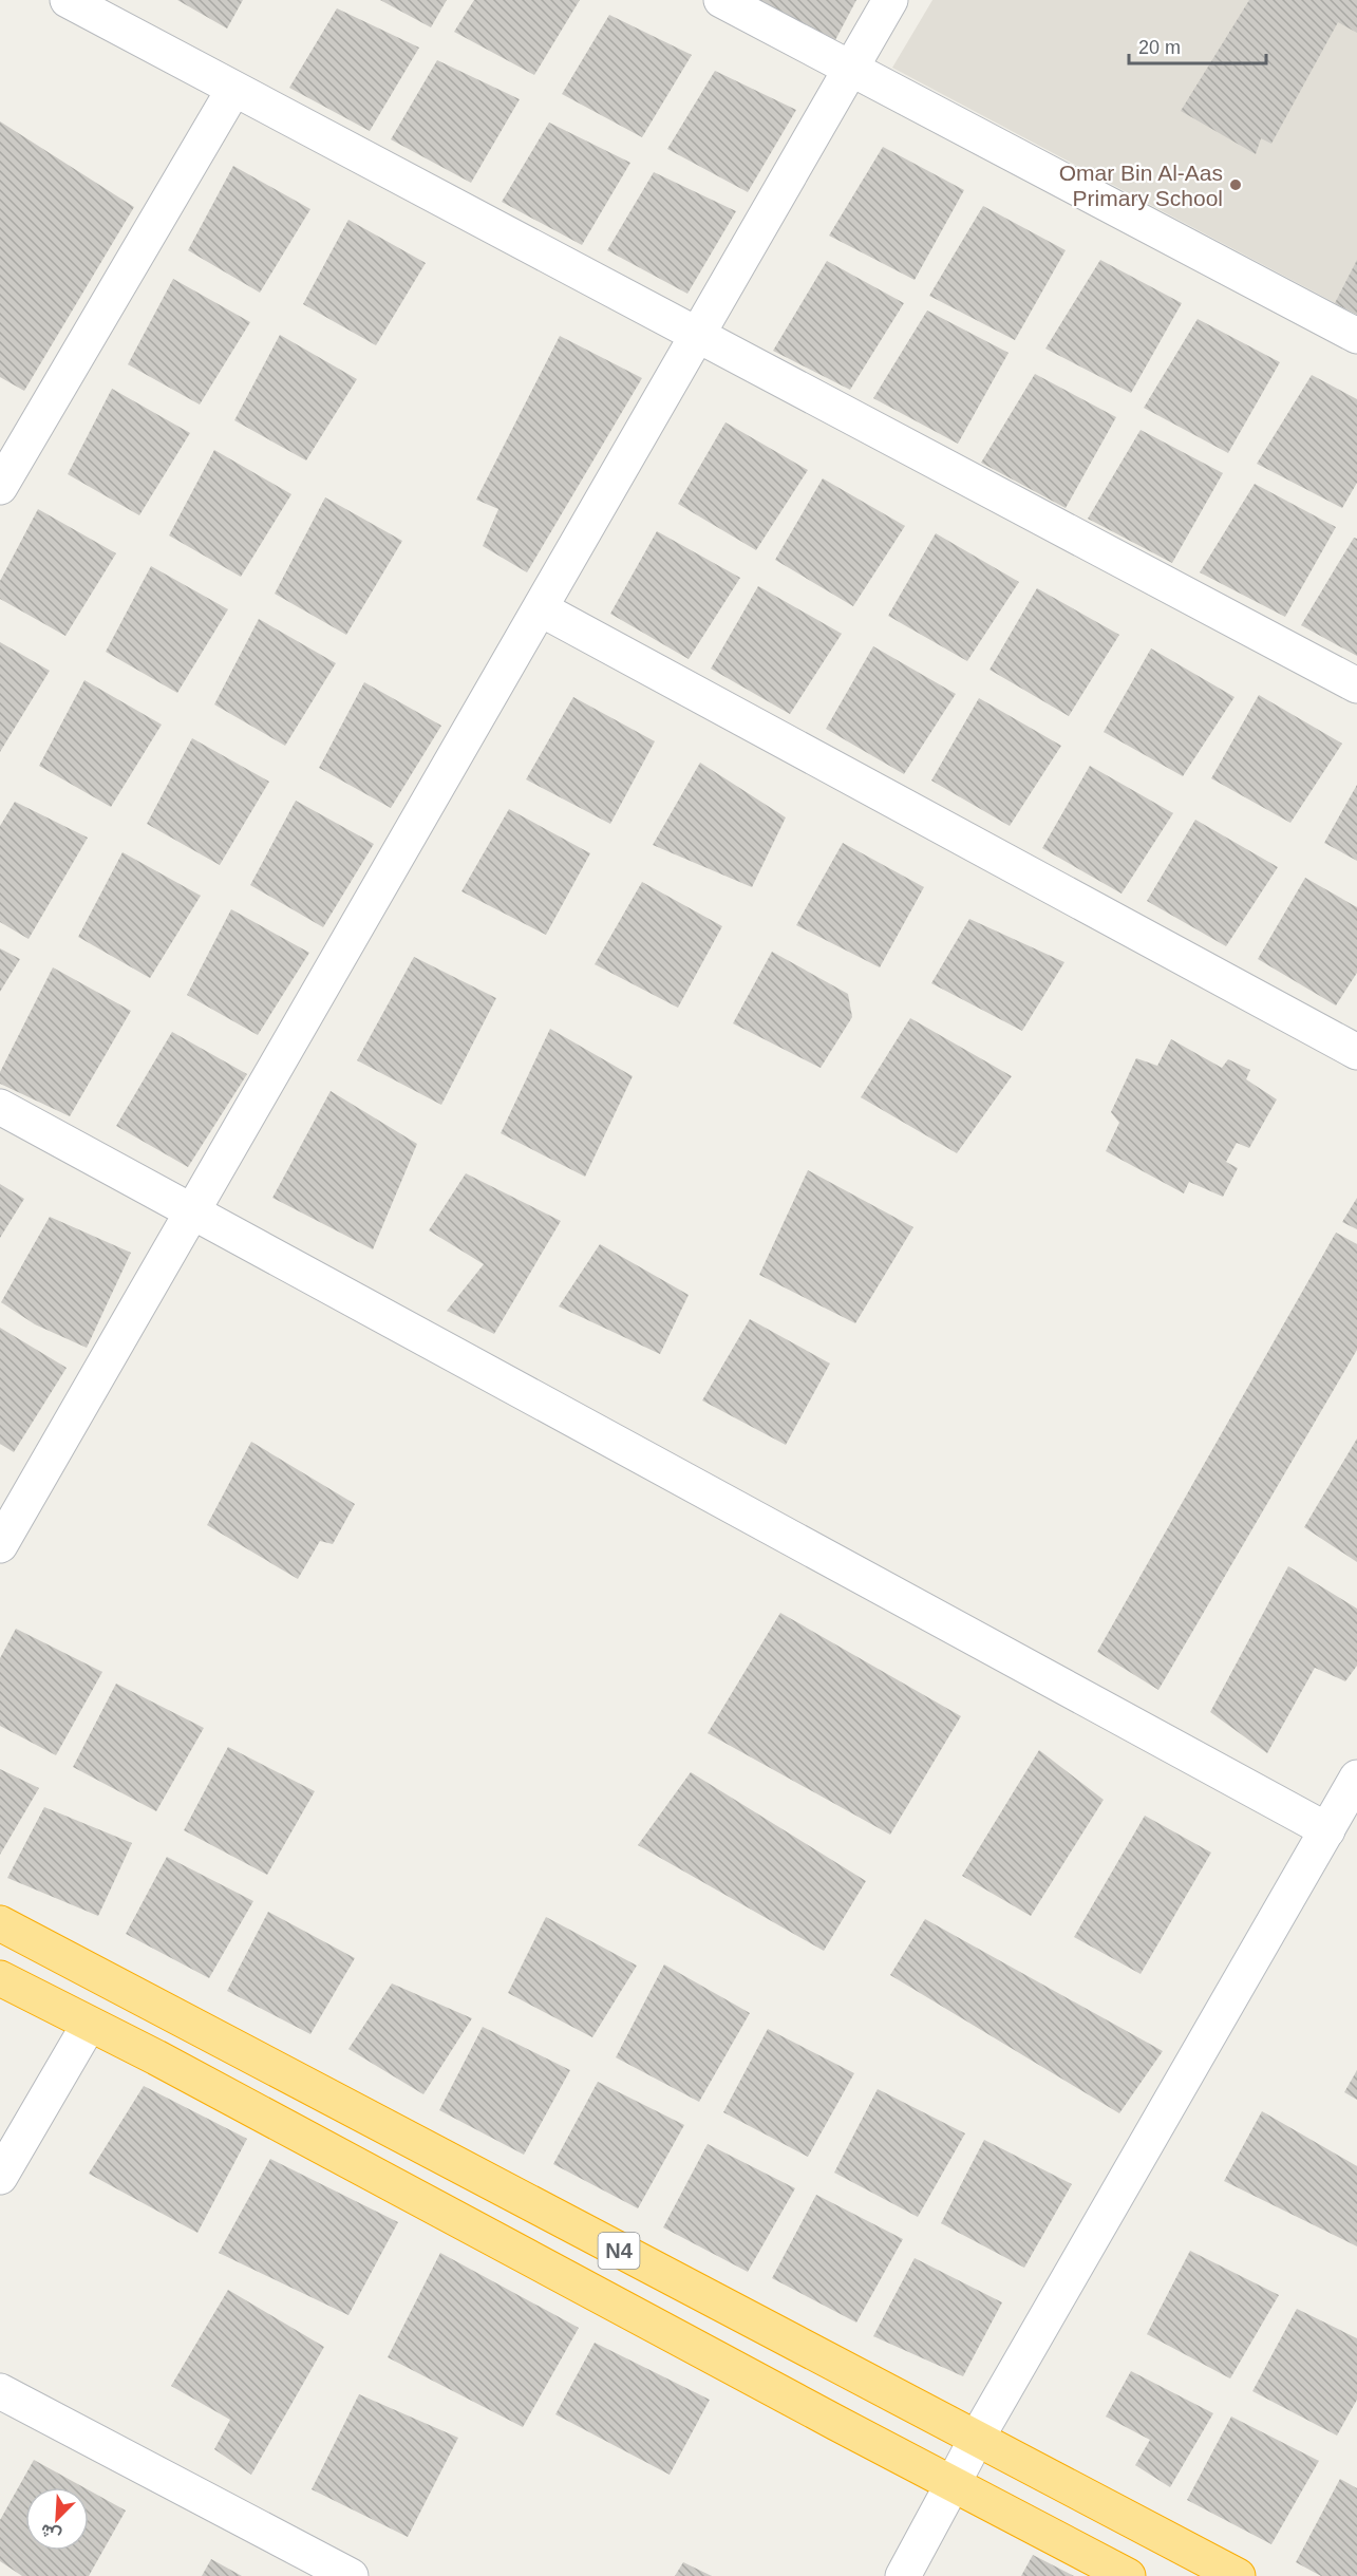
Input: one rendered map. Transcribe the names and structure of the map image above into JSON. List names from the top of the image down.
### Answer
{
  "streets": {
    "highway": ["N4"]
  },
  "places": ["Omar Bin Al-Aas Primary School"],
  "scale_bar": "20 m",
  "north": "bottom left"
}
